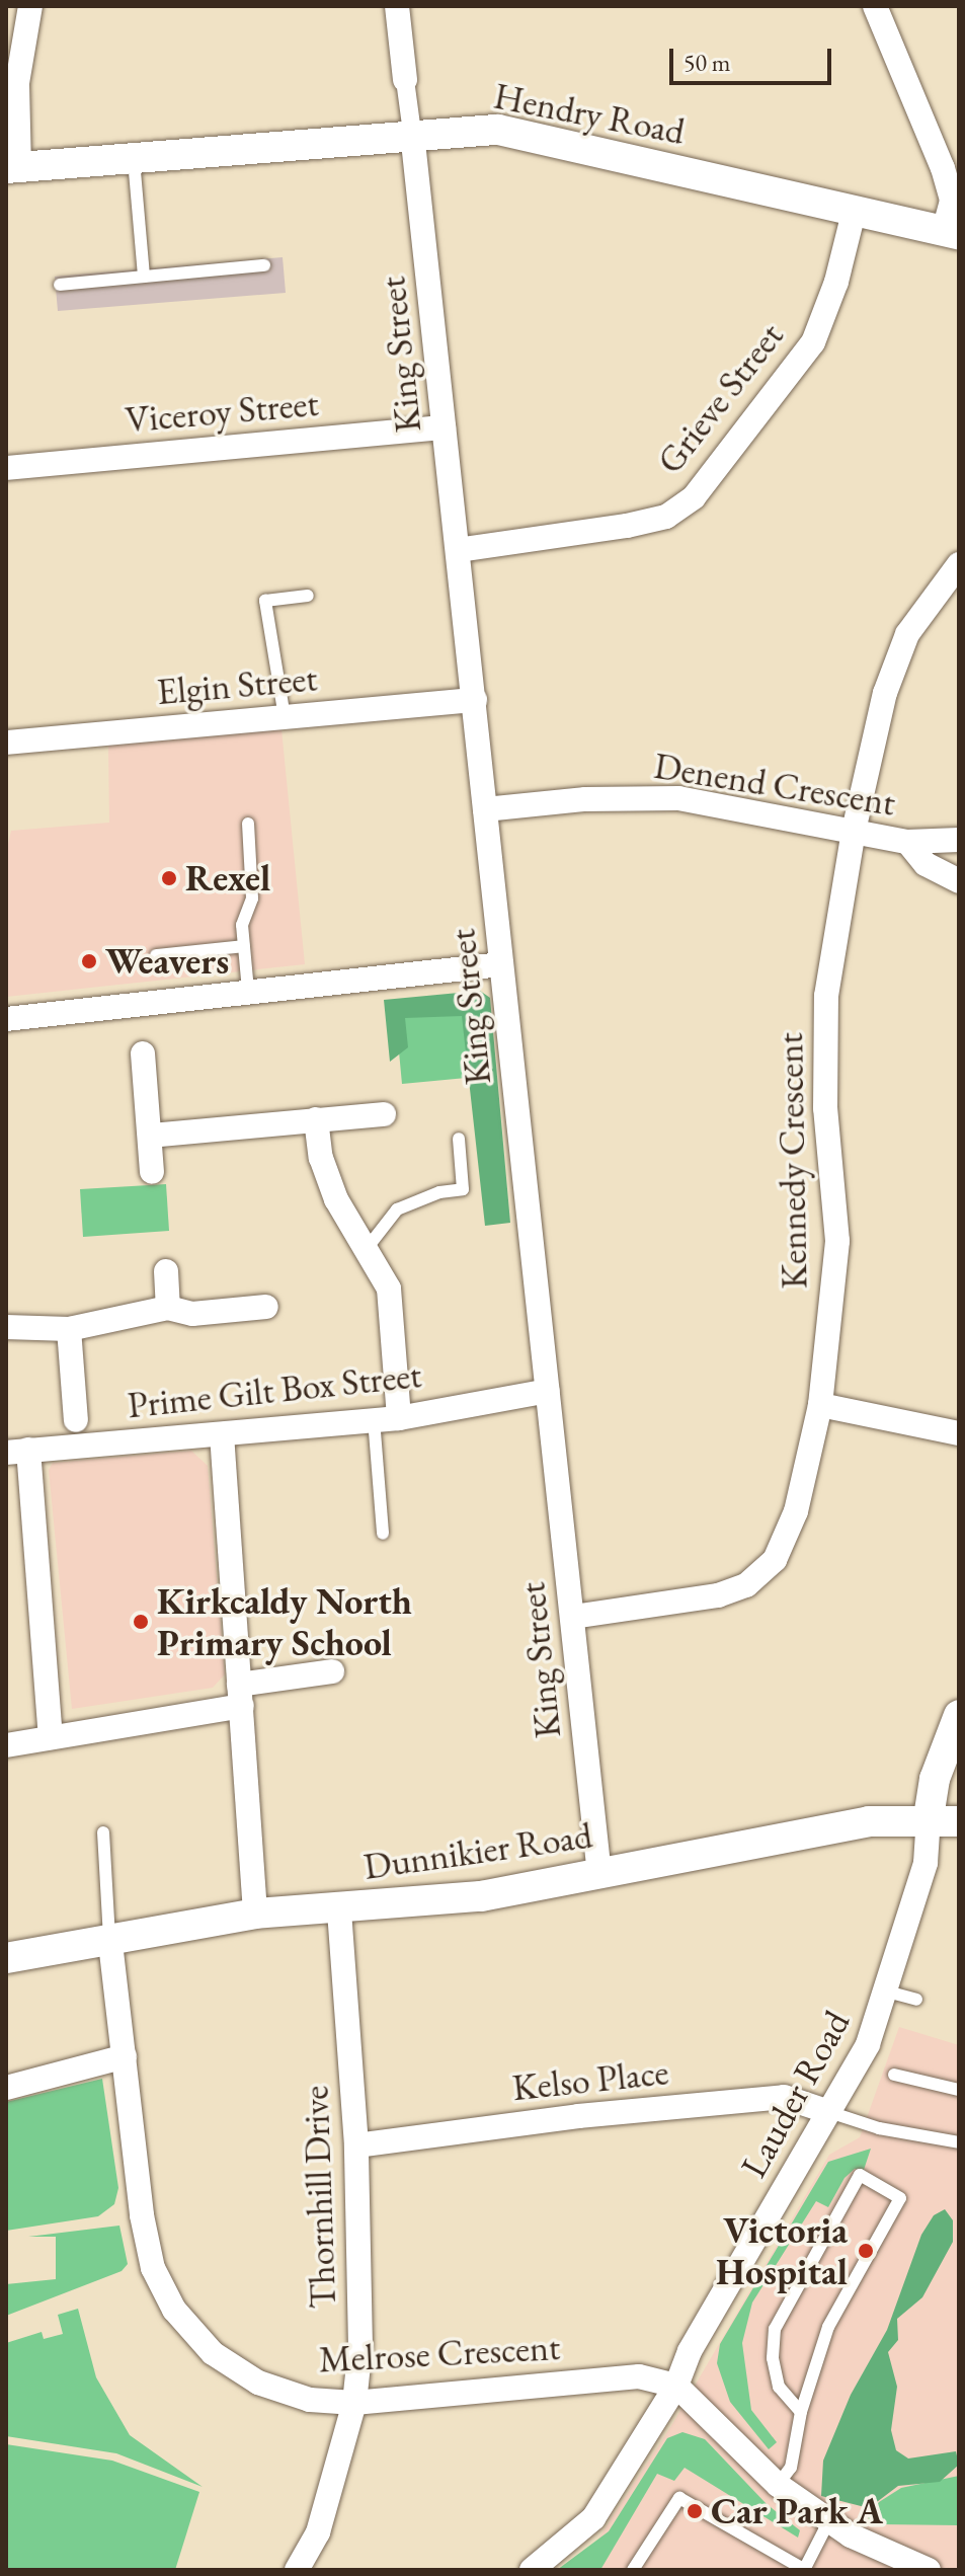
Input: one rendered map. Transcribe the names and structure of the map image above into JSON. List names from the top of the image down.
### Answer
{
  "streets": {
    "street": [
      "Hendry Road",
      "King Street",
      "Grieve Street",
      "Viceroy Street",
      "Elgin Street",
      "Denend Crescent",
      "Kennedy Crescent",
      "Prime Gilt Box Street",
      "Dunnikier Road",
      "Kelso Place",
      "Lauder Road",
      "Thornhill Drive",
      "Melrose Crescent"
    ]
  },
  "crossings": [
    ["Hendry Road", "King Street"],
    ["Hendry Road", "Grieve Street"],
    ["King Street", "Grieve Street"],
    ["King Street", "Viceroy Street"],
    ["King Street", "Elgin Street"],
    ["King Street", "Denend Crescent"],
    ["King Street", "Kennedy Crescent"],
    ["King Street", "Prime Gilt Box Street"],
    ["King Street", "Dunnikier Road"],
    ["Denend Crescent", "Kennedy Crescent"],
    ["Dunnikier Road", "Lauder Road"],
    ["Dunnikier Road", "Thornhill Drive"],
    ["Dunnikier Road", "Melrose Crescent"],
    ["Kelso Place", "Lauder Road"],
    ["Kelso Place", "Thornhill Drive"],
    ["Lauder Road", "Melrose Crescent"],
    ["Thornhill Drive", "Melrose Crescent"]
  ],
  "places": [
    "Rexel",
    "Weavers",
    "Kirkcaldy North Primary School",
    "Victoria Hospital",
    "Car Park A"
  ],
  "scale_bar": "50 m"
}
